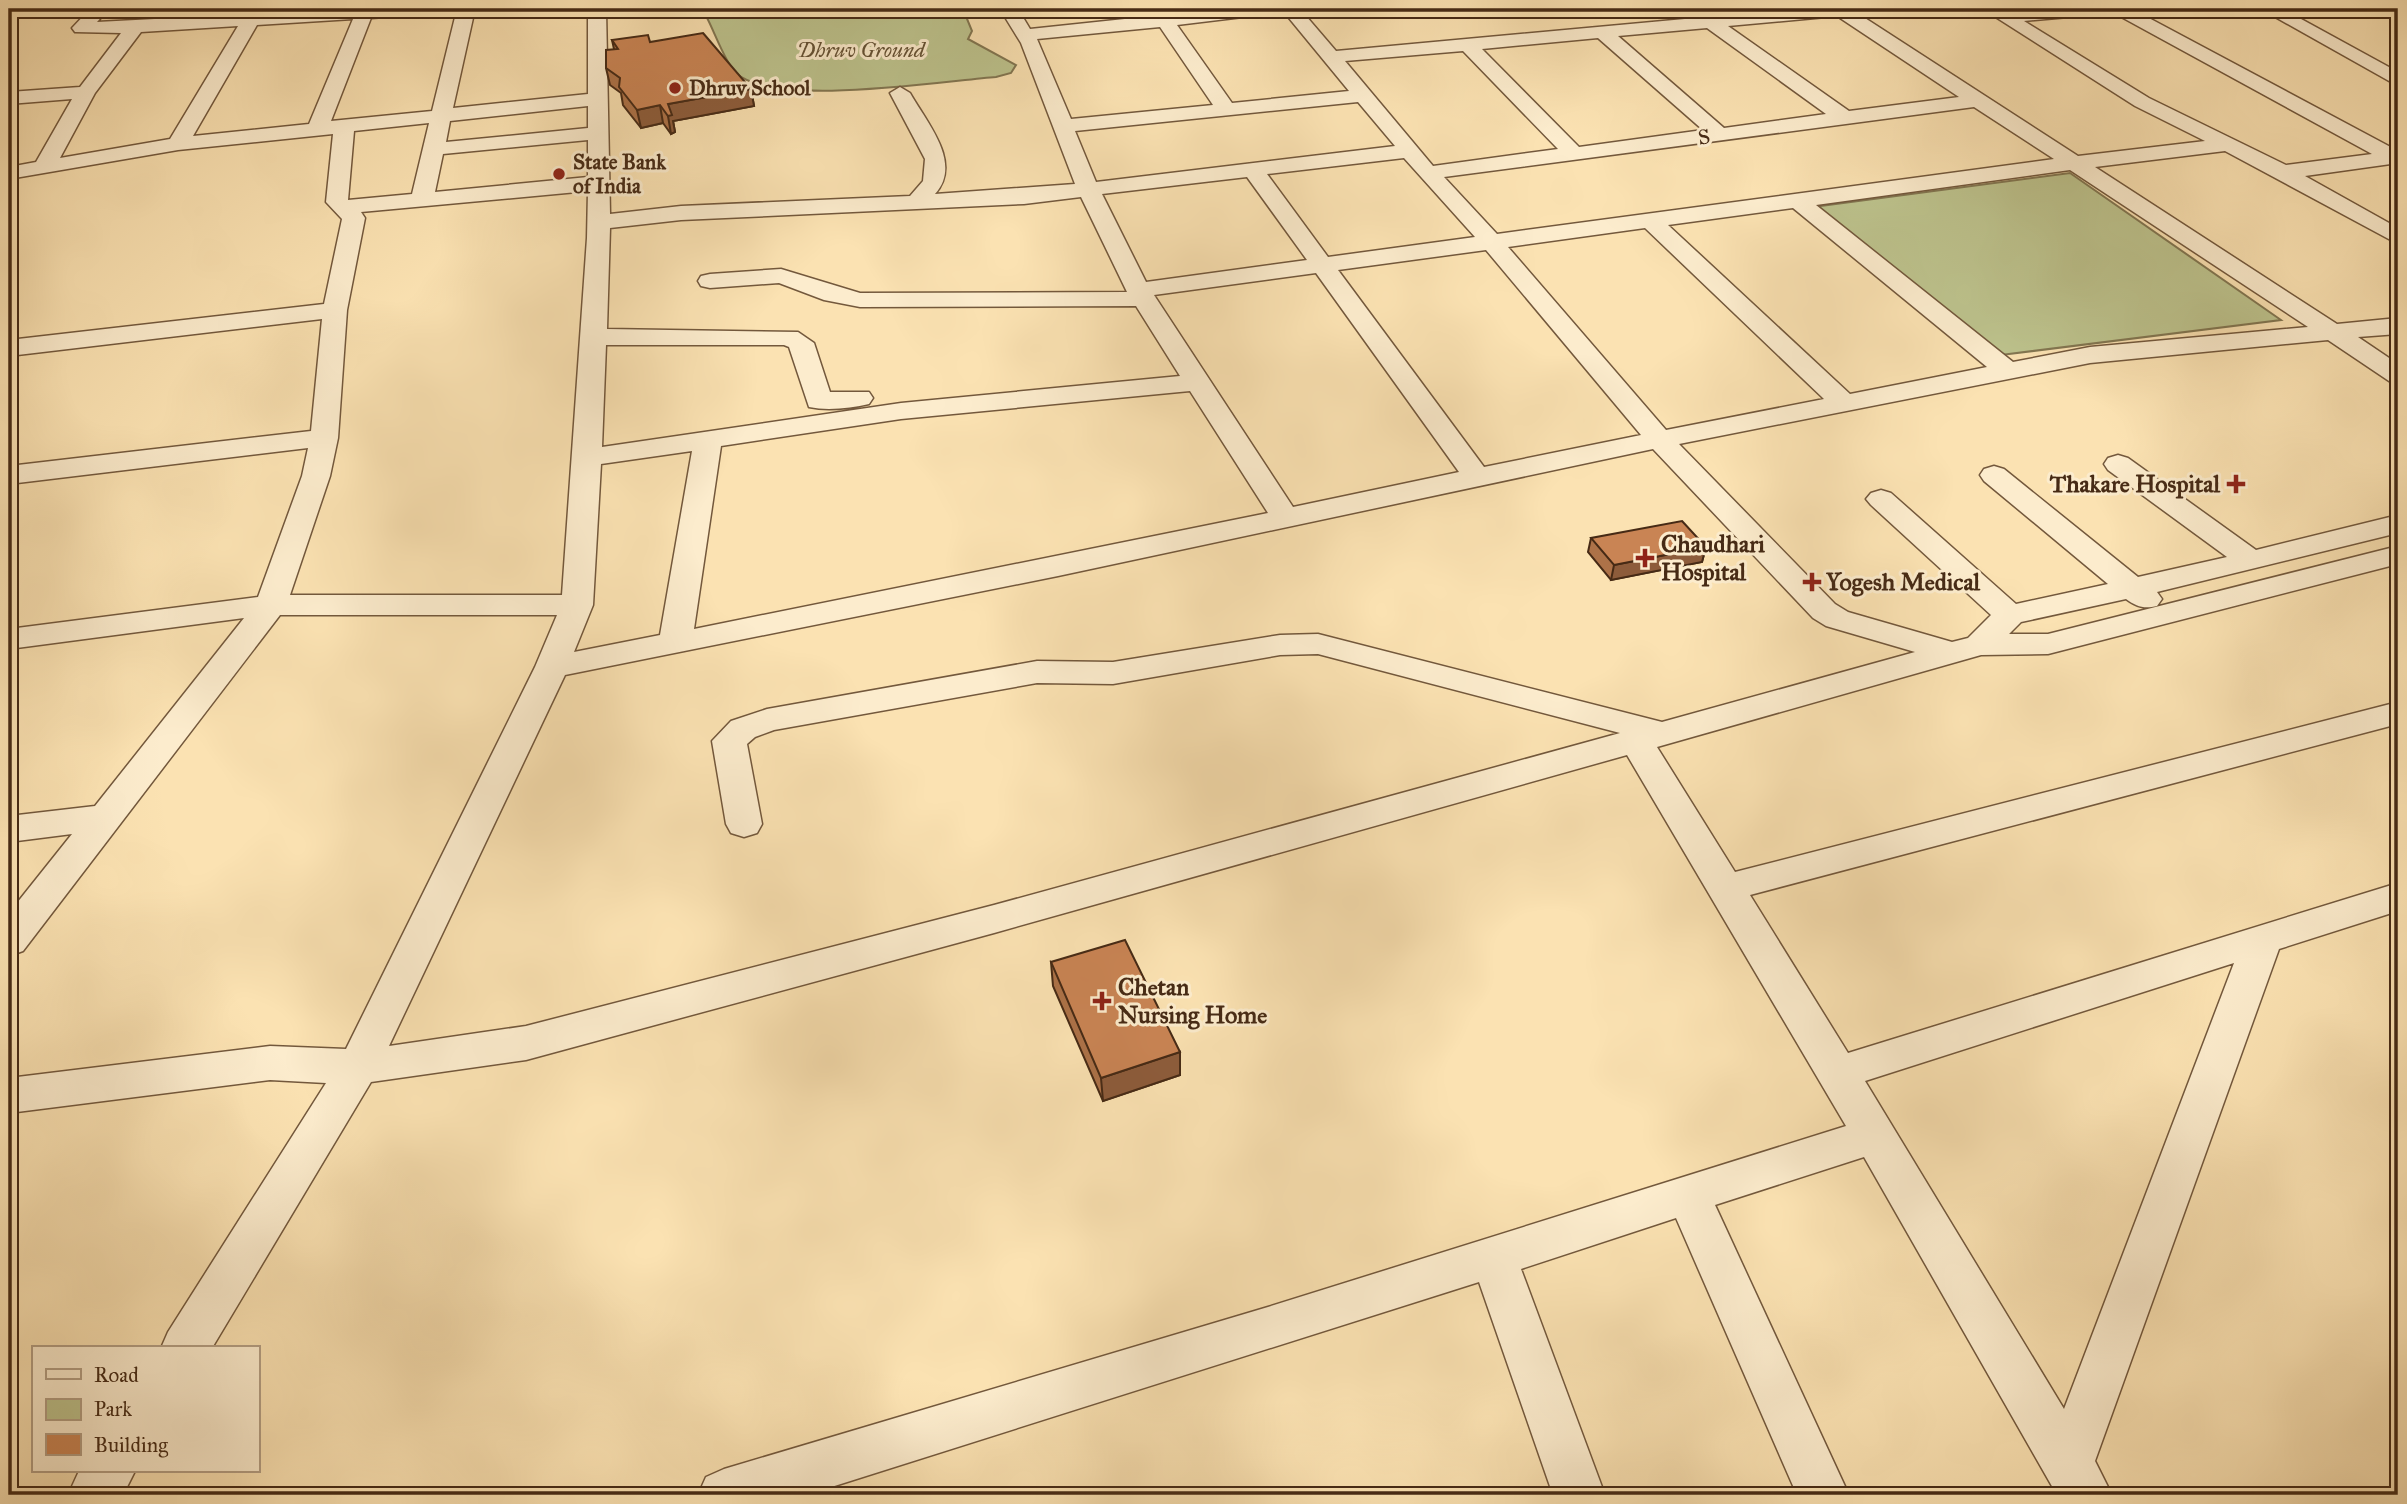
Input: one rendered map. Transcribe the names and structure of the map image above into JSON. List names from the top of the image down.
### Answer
{
  "streets": {
    "street": ["S"]
  },
  "parks": ["Dhruv Ground"],
  "places": {
    "other": ["Dhruv School", "State Bank of India"],
    "health": [
      "Thakare Hospital",
      "Chaudhari Hospital",
      "Yogesh Medical",
      "Chetan Nursing Home"
    ]
  },
  "legend": ["Road", "Park", "Building"]
}
